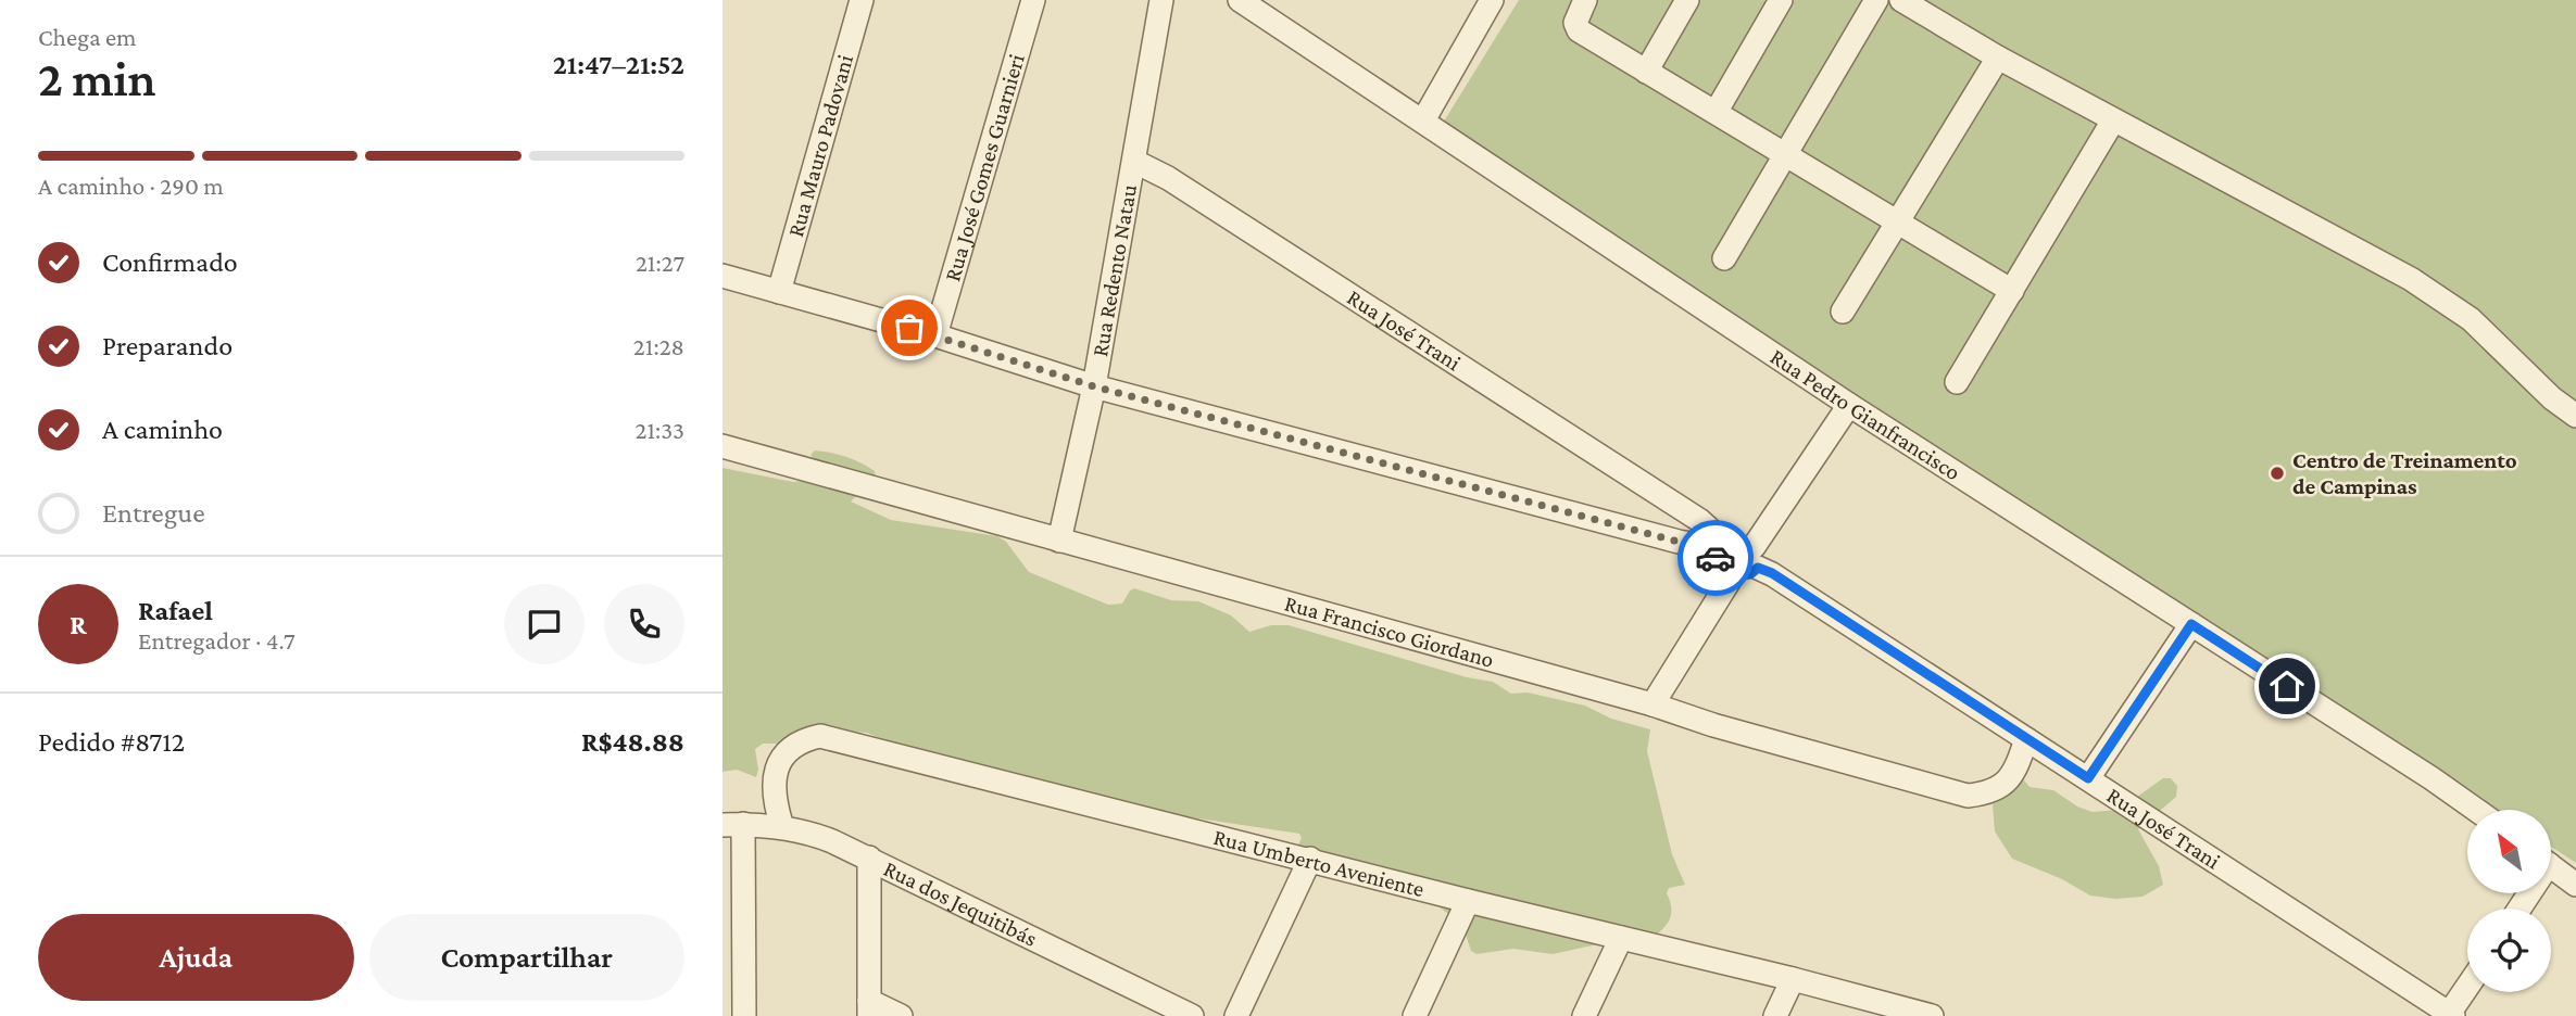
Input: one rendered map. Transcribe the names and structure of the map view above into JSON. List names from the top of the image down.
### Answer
{
  "streets": {
    "street": [
      "Rua Mauro Padovani",
      "Rua José Gomes Guarnieri",
      "Rua Redento Natau",
      "Rua José Trani",
      "Rua Pedro Gianfrancisco",
      "Rua Francisco Giordano",
      "Rua Umberto Aveniente",
      "Rua dos Jequitibás"
    ]
  },
  "crossings": [
    ["Rua Redento Natau", "Rua José Trani"],
    ["Rua Redento Natau", "Rua Francisco Giordano"],
    ["Rua José Trani", "Rua Francisco Giordano"],
    ["Rua Umberto Aveniente", "Rua dos Jequitibás"]
  ],
  "places": ["Centro de Treinamento de Campinas"],
  "north": "top left",
  "page": {
    "heading": ["2 min", "Chega em", "21:47–21:52"],
    "panel": [
      "Rafael",
      "Entregador · 4.7",
      "Pedido #8712",
      "R$48.88"
    ],
    "bar": "A caminho · 290 m",
    "list": [
      ["Confirmado", "21:27"],
      ["Preparando", "21:28"],
      ["A caminho", "21:33"],
      "Entregue"
    ],
    "round": "R",
    "buttons": ["Ajuda", "Compartilhar"]
  }
}
